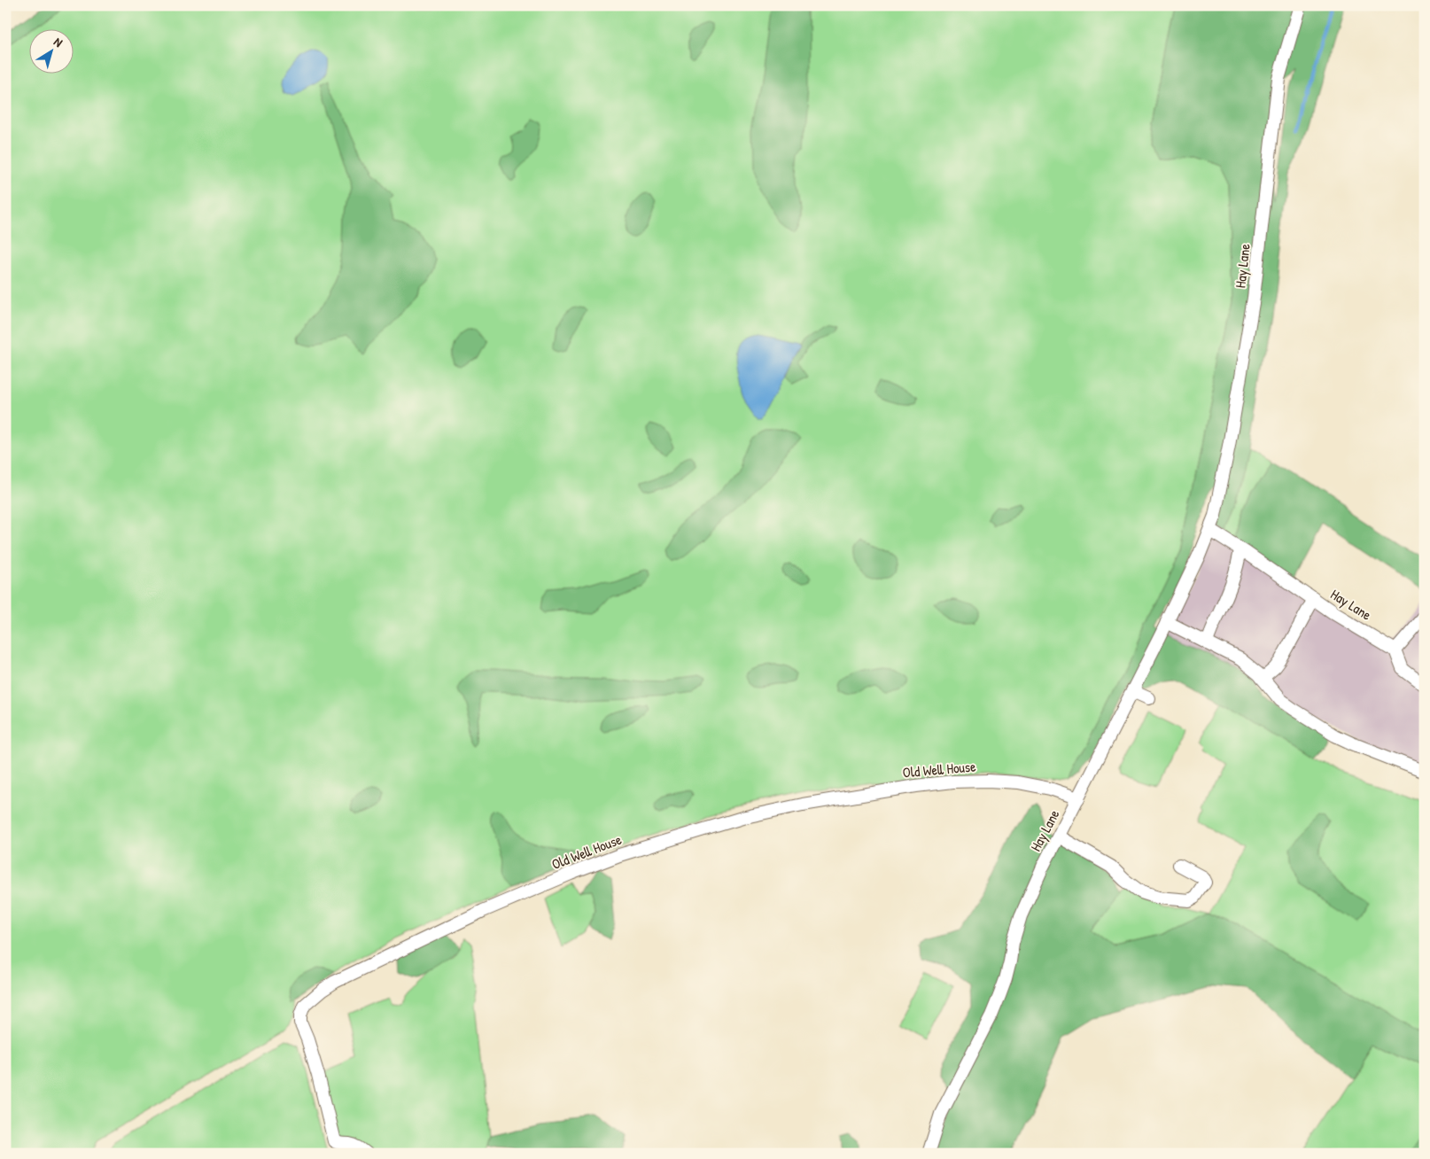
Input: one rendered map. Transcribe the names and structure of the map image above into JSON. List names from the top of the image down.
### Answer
{
  "streets": {
    "street": ["Hay Lane", "Old Well House"]
  },
  "crossings": [
    ["Hay Lane", "Old Well House"]
  ],
  "north": "top right"
}
